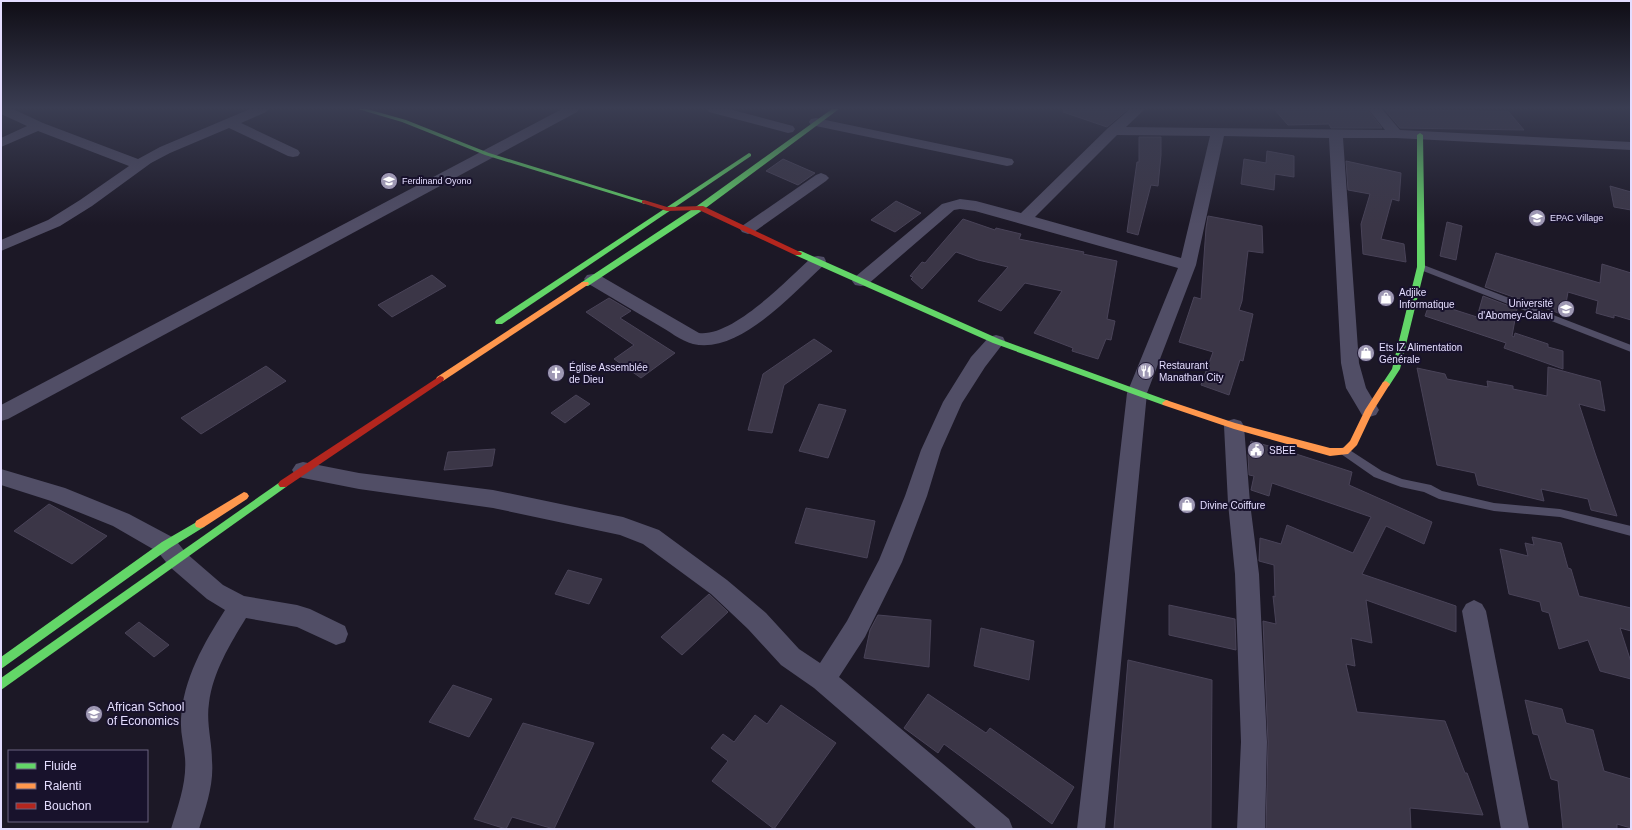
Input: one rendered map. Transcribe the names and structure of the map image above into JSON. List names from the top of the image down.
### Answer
{
  "places": {
    "school or university": [
      "Ferdinand Oyono",
      "EPAC Village",
      "Université d'Abomey-Calavi",
      "African School of Economics"
    ],
    "shop": ["Adjike Informatique", "Ets IZ Alimentation Générale", "Divine Coiffure"],
    "restaurant": ["Restaurant Manathan City"],
    "church": ["Église Assemblée de Dieu"],
    "public building": ["SBEE"]
  },
  "legend": ["Fluide", "Ralenti", "Bouchon"]
}
